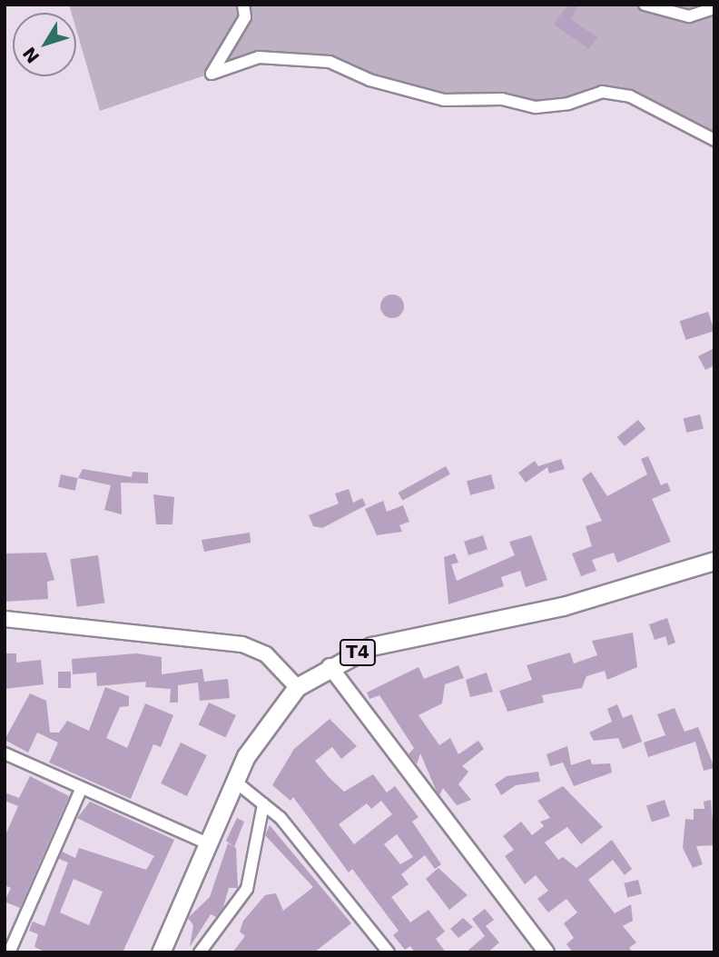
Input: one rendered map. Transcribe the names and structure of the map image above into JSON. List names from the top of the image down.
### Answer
{
  "streets": {
    "highway": ["T4"]
  },
  "north": "bottom left"
}
